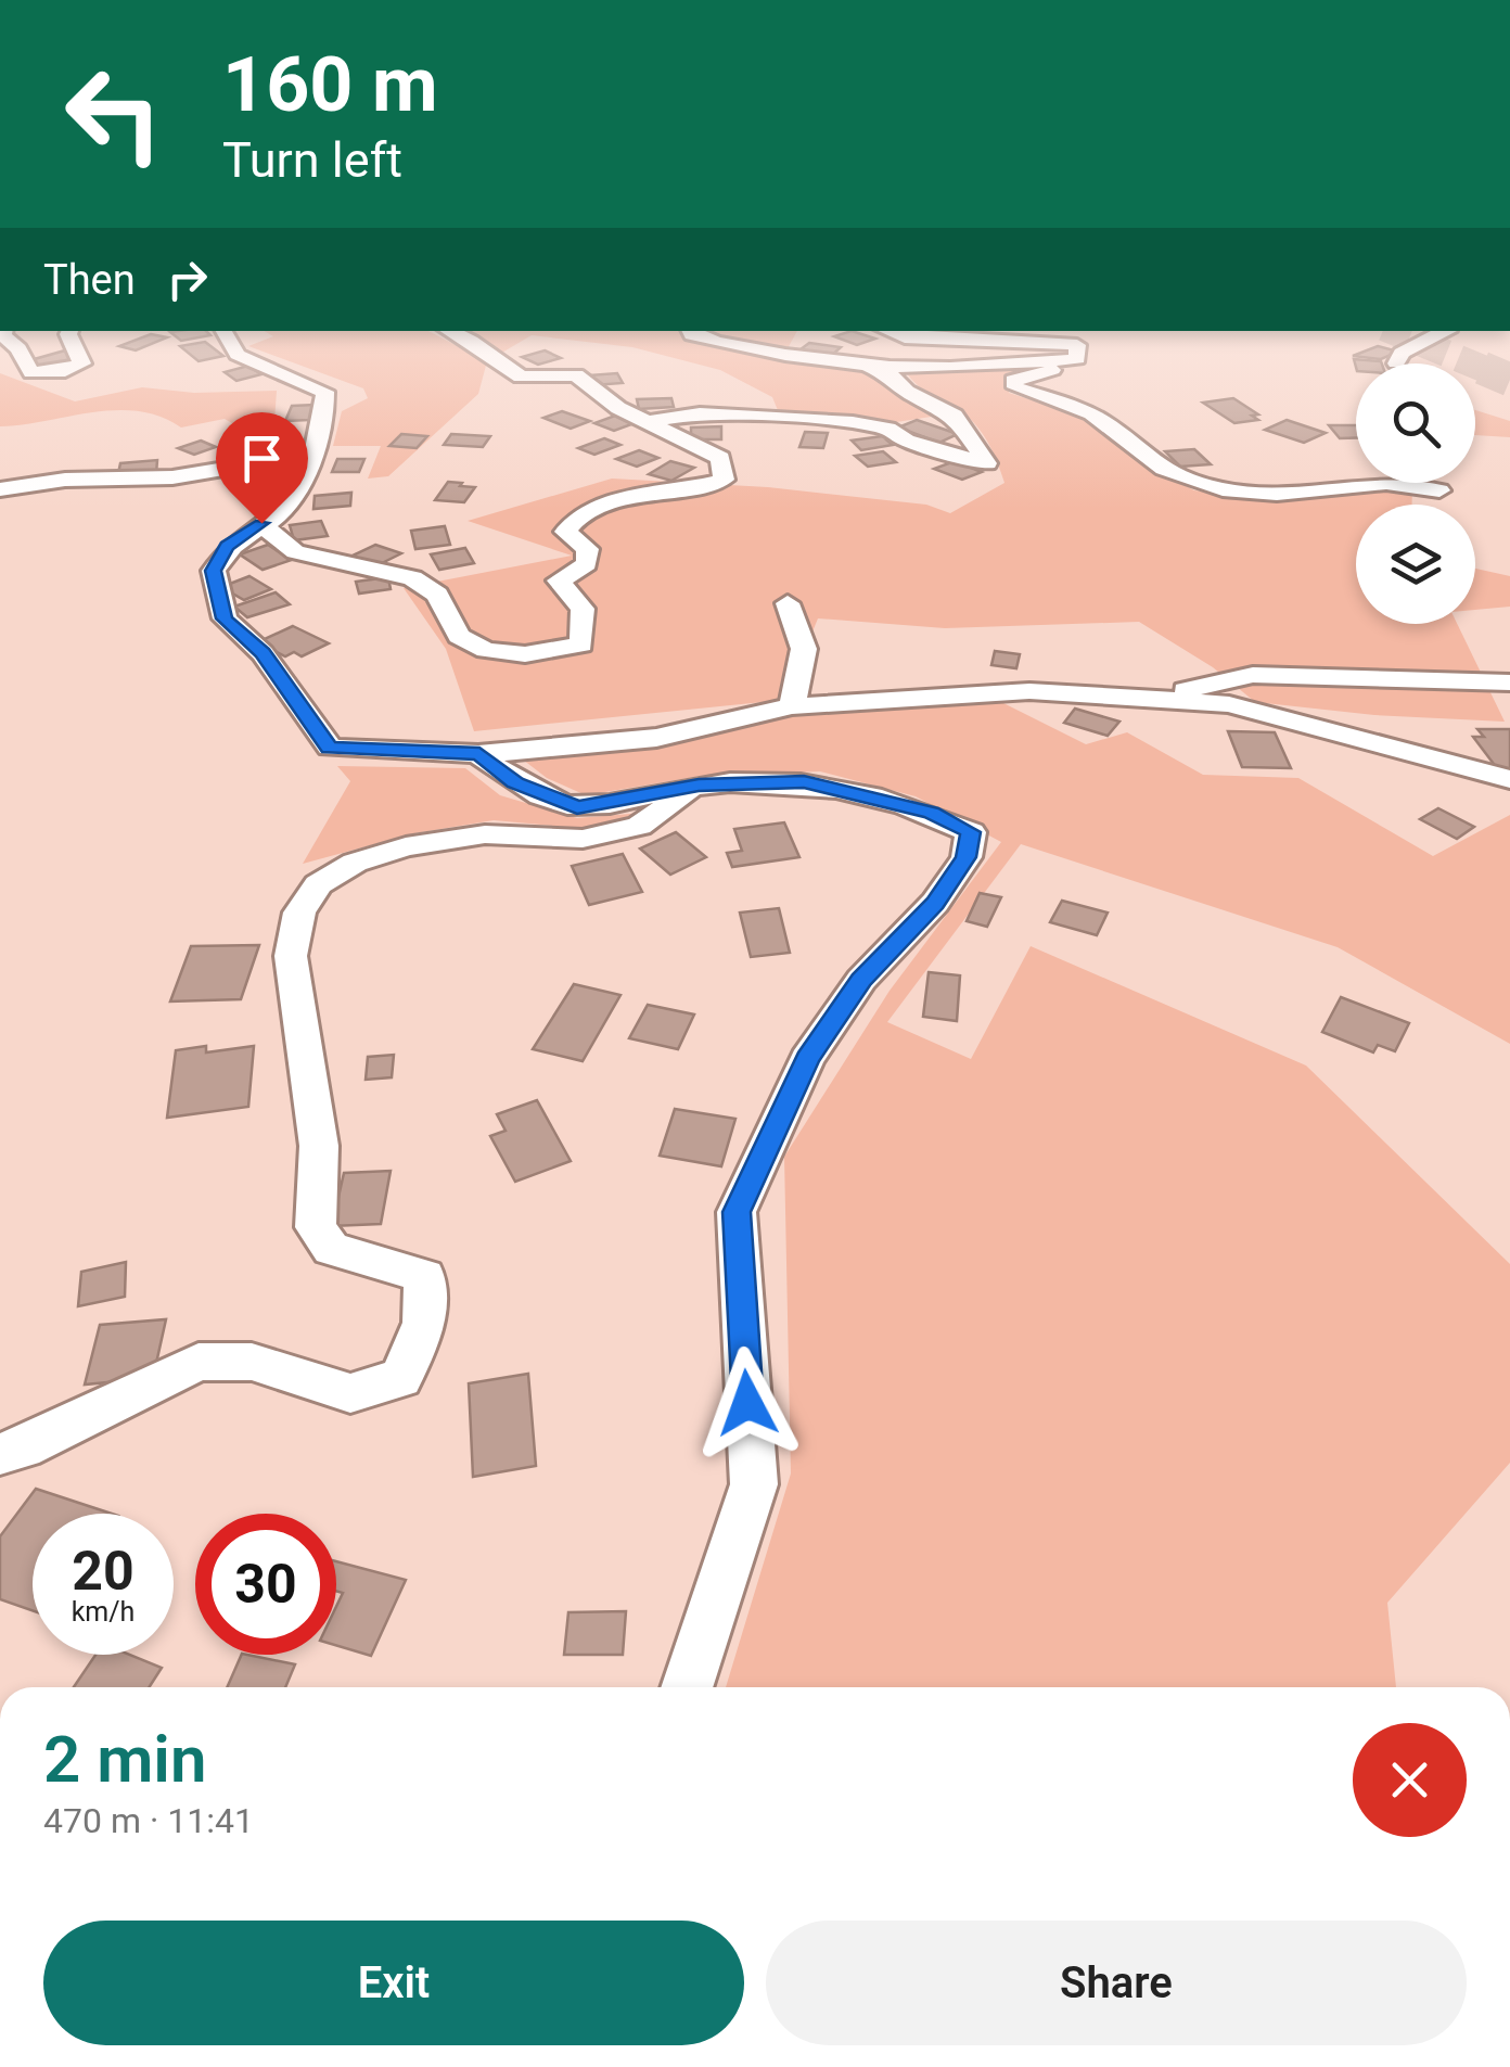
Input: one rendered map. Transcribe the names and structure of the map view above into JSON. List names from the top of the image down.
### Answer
{
  "page": {
    "turn": ["160 m", "Turn left"],
    "then": "Then",
    "speed": "20 km/h",
    "limit": "30",
    "heading": ["2 min", "470 m · 11:41"],
    "buttons": ["Exit", "Share"]
  }
}
